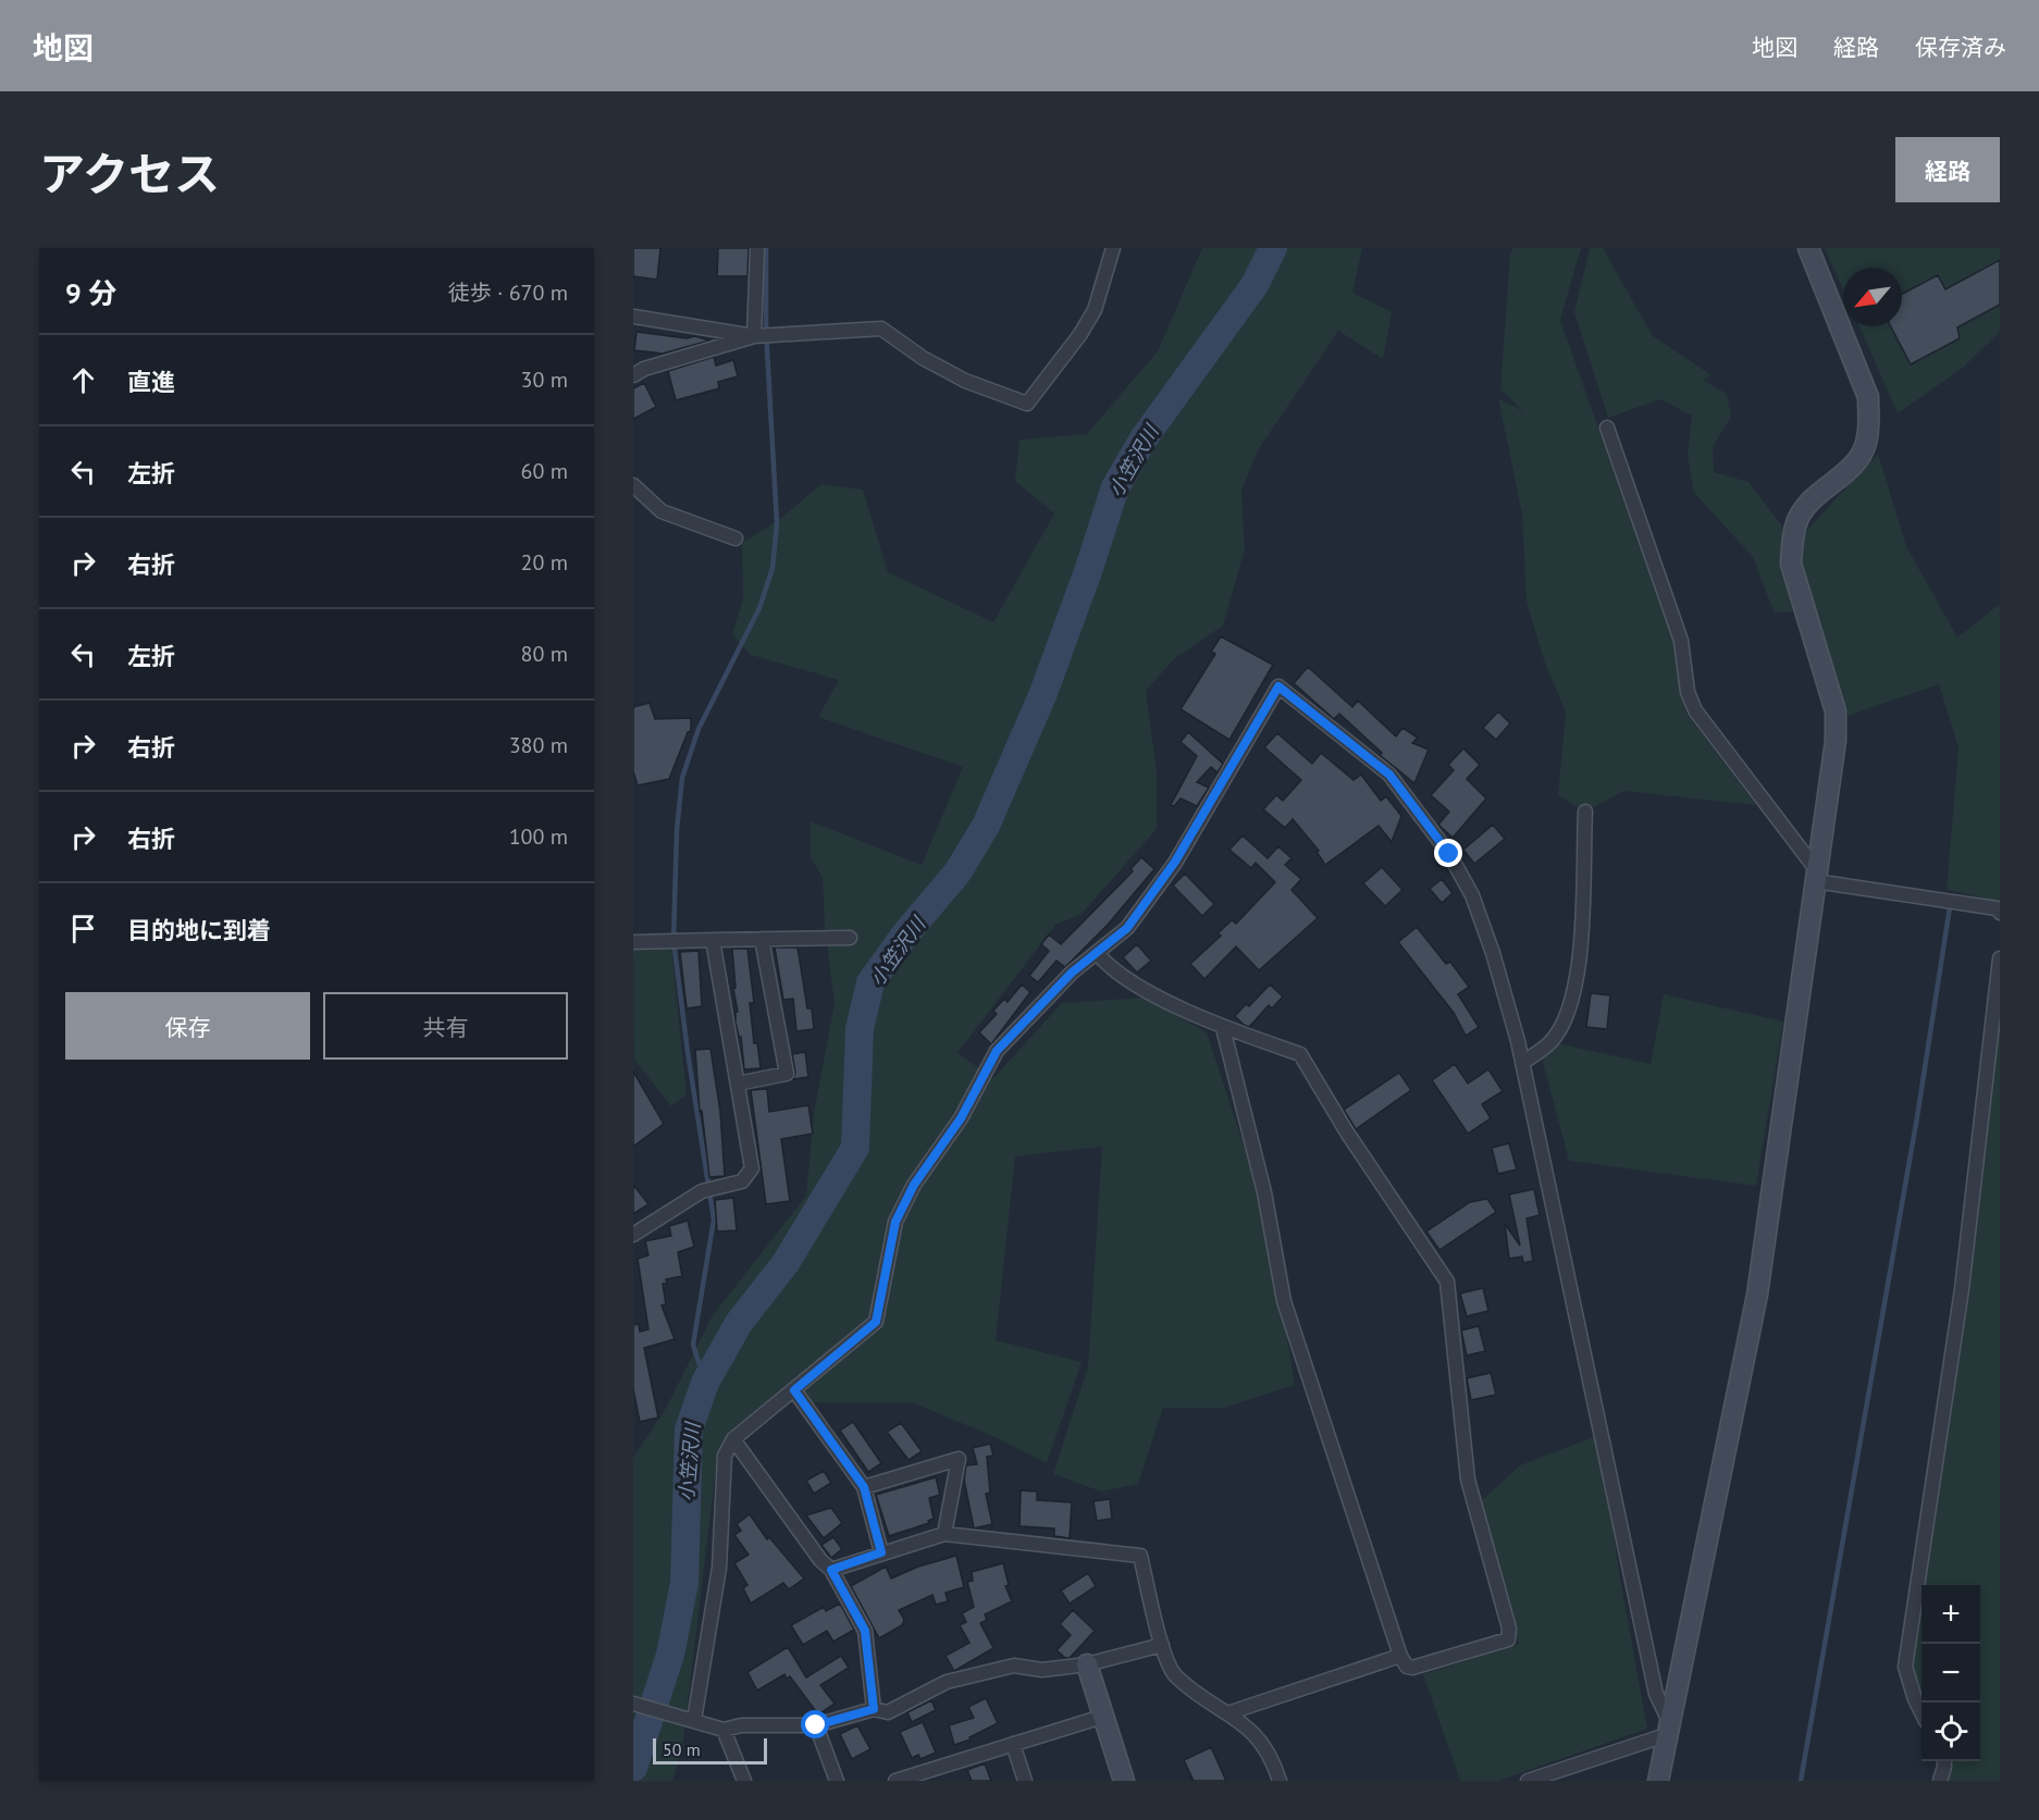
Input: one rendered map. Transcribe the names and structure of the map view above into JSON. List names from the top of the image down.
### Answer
{
  "water": ["小笠沢川"],
  "scale_bar": "50 m",
  "north": "bottom left",
  "page": {
    "header": "地図",
    "nav": ["地図", "経路", "保存済み"],
    "title": "アクセス",
    "buttons": [
      "経路",
      ["保存", "共有"]
    ],
    "heading": ["9 分", "徒歩 · 670 m"],
    "list": [
      ["直進", "30 m"],
      ["左折", "60 m"],
      ["右折", "20 m"],
      ["左折", "80 m"],
      ["右折", "380 m"],
      ["右折", "100 m"],
      "目的地に到着"
    ],
    "map_buttons": ["+", "−"],
    "scale": "50 m"
  }
}
